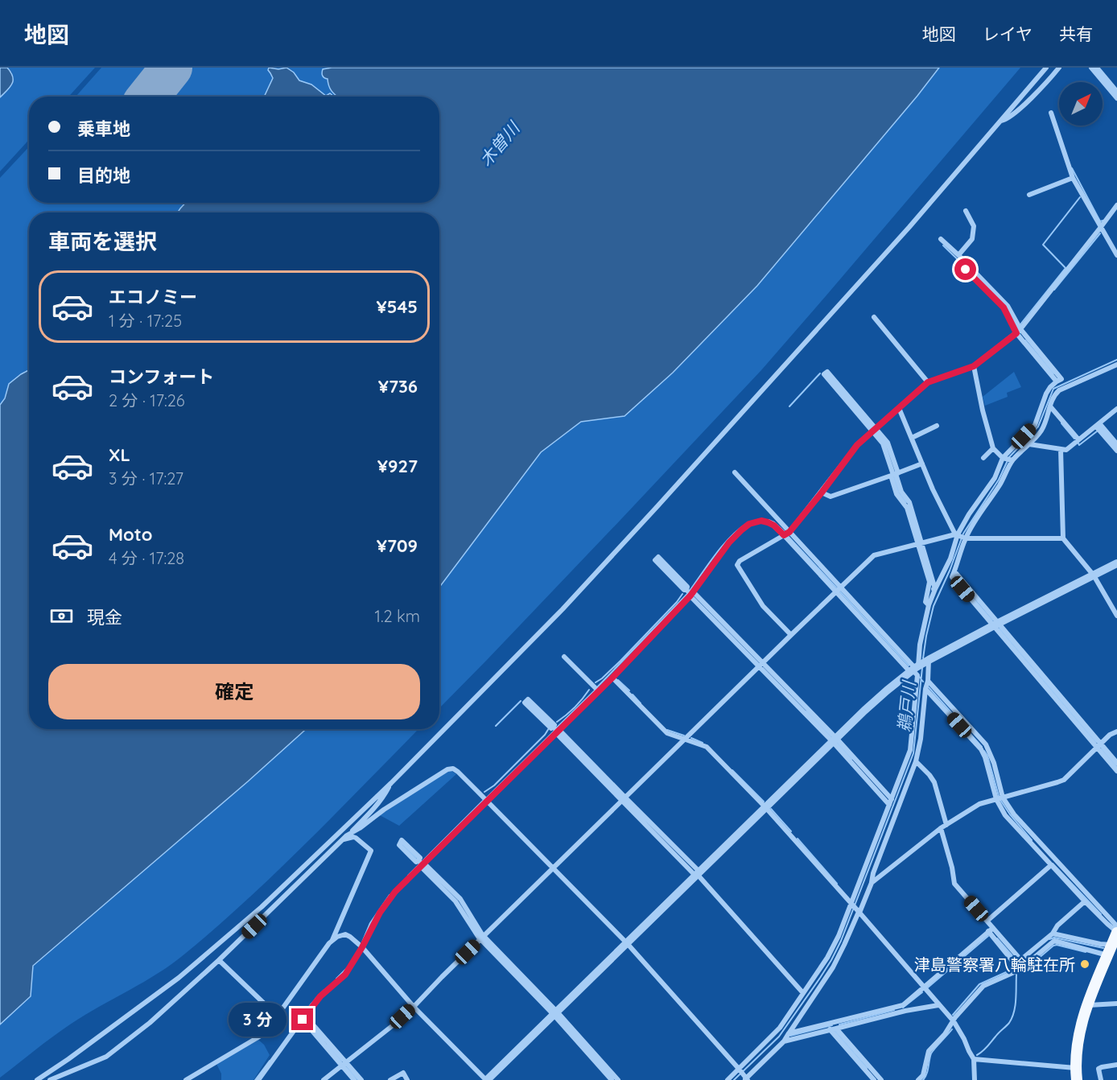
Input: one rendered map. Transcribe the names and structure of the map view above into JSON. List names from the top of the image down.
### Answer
{
  "water": ["木曽川", "鵜戸川"],
  "places": ["津島警察署八輪駐在所"],
  "north": "top right",
  "page": {
    "header": "地図",
    "nav": ["地図", "レイヤ", "共有"],
    "banner": ["乗車地", "目的地"],
    "heading": "車両を選択",
    "list": [
      {
        "name": "エコノミー",
        "note": "1 分 · 17:25",
        "value": "¥545"
      },
      {
        "name": "コンフォート",
        "note": "2 分 · 17:26",
        "value": "¥736"
      },
      {
        "name": "XL",
        "note": "3 分 · 17:27",
        "value": "¥927"
      },
      {
        "name": "Moto",
        "note": "4 分 · 17:28",
        "value": "¥709"
      }
    ],
    "pay": ["現金", "1.2 km"],
    "buttons": "確定",
    "bubble": "3 分"
  }
}
